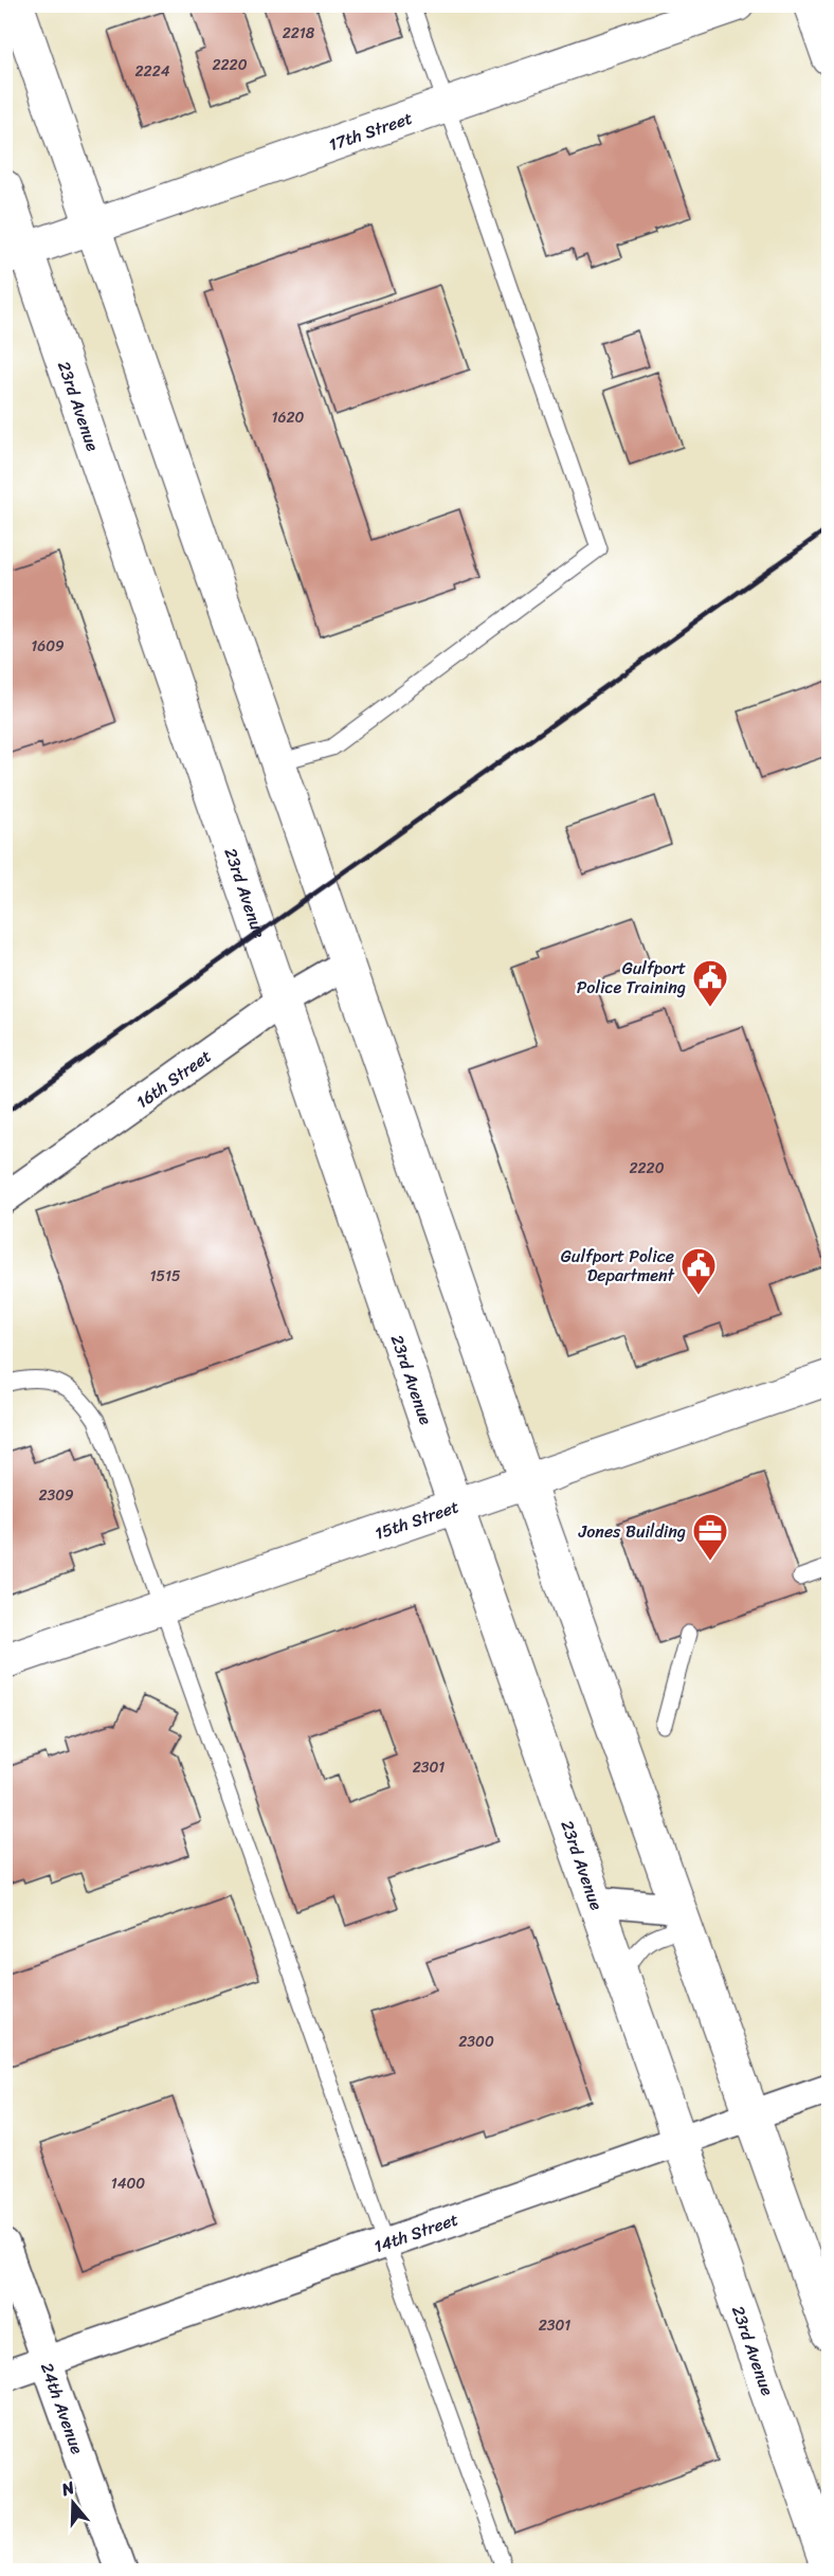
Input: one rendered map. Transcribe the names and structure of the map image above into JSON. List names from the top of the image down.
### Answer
{
  "streets": {
    "street": [
      "17th Street",
      "23rd Avenue",
      "16th Street",
      "15th Street",
      "14th Street",
      "24th Avenue"
    ]
  },
  "crossings": [
    ["17th Street", "23rd Avenue"],
    ["23rd Avenue", "16th Street"],
    ["23rd Avenue", "15th Street"],
    ["23rd Avenue", "14th Street"],
    ["14th Street", "24th Avenue"]
  ],
  "places": {
    "public building": ["Gulfport Police Training", "Gulfport Police Department"],
    "office": ["Jones Building"]
  },
  "house_numbers": [
    "2218",
    "2220",
    "2224",
    "1620",
    "1609",
    "2220",
    "1515",
    "2309",
    "2301",
    "2300",
    "1400",
    "2301"
  ],
  "north": "top"
}
